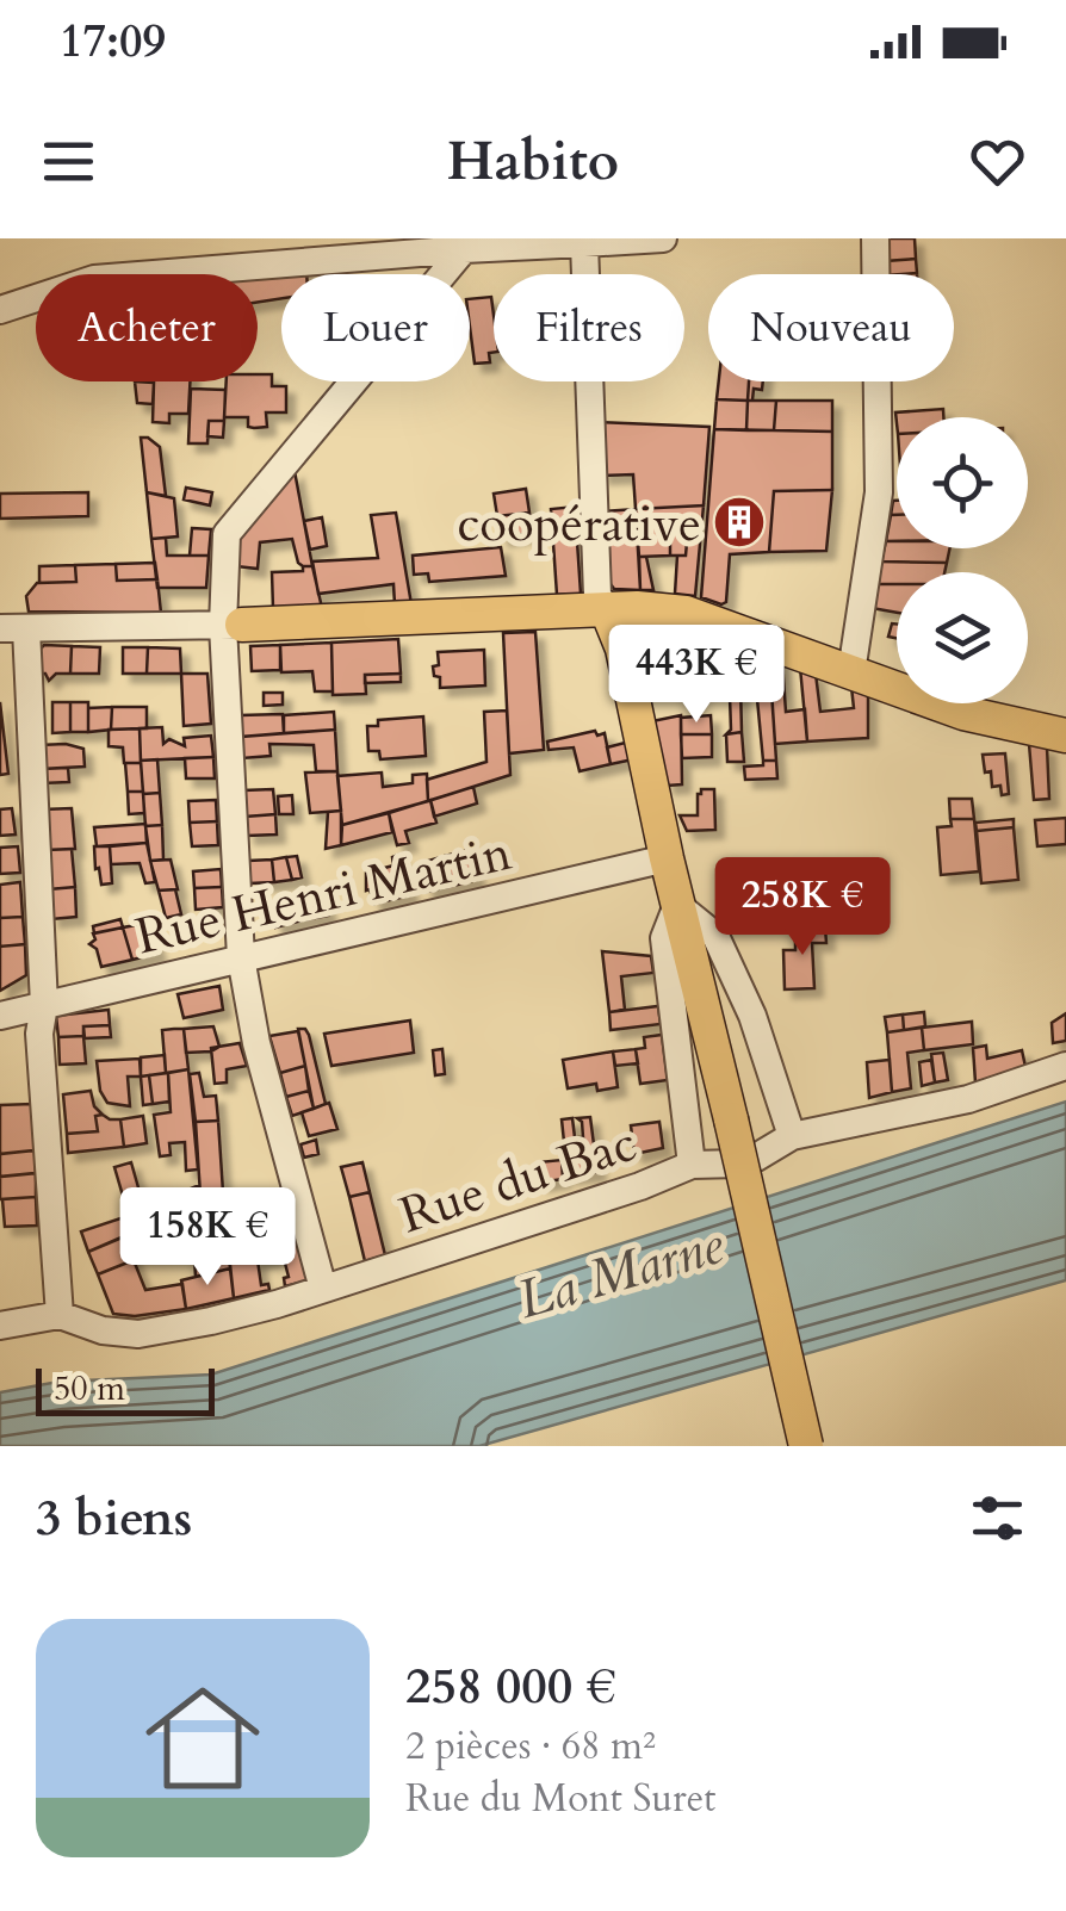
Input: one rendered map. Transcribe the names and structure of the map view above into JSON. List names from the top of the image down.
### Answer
{
  "streets": {
    "street": ["Rue Henri Martin", "Rue du Bac"]
  },
  "water": ["La Marne"],
  "places": {
    "building": ["coopérative"]
  },
  "scale_bar": "50 m",
  "page": {
    "status": "17:09",
    "header": "Habito",
    "chip": [
      "Acheter",
      "Louer",
      "Filtres",
      "Nouveau"
    ],
    "price": ["443K €", "258K €", "158K €"],
    "scale": "50 m",
    "heading": "3 biens",
    "list": [
      {
        "name": "258 000 €",
        "note": "2 pièces · 68 m² · Rue du Mont Suret"
      }
    ]
  }
}
